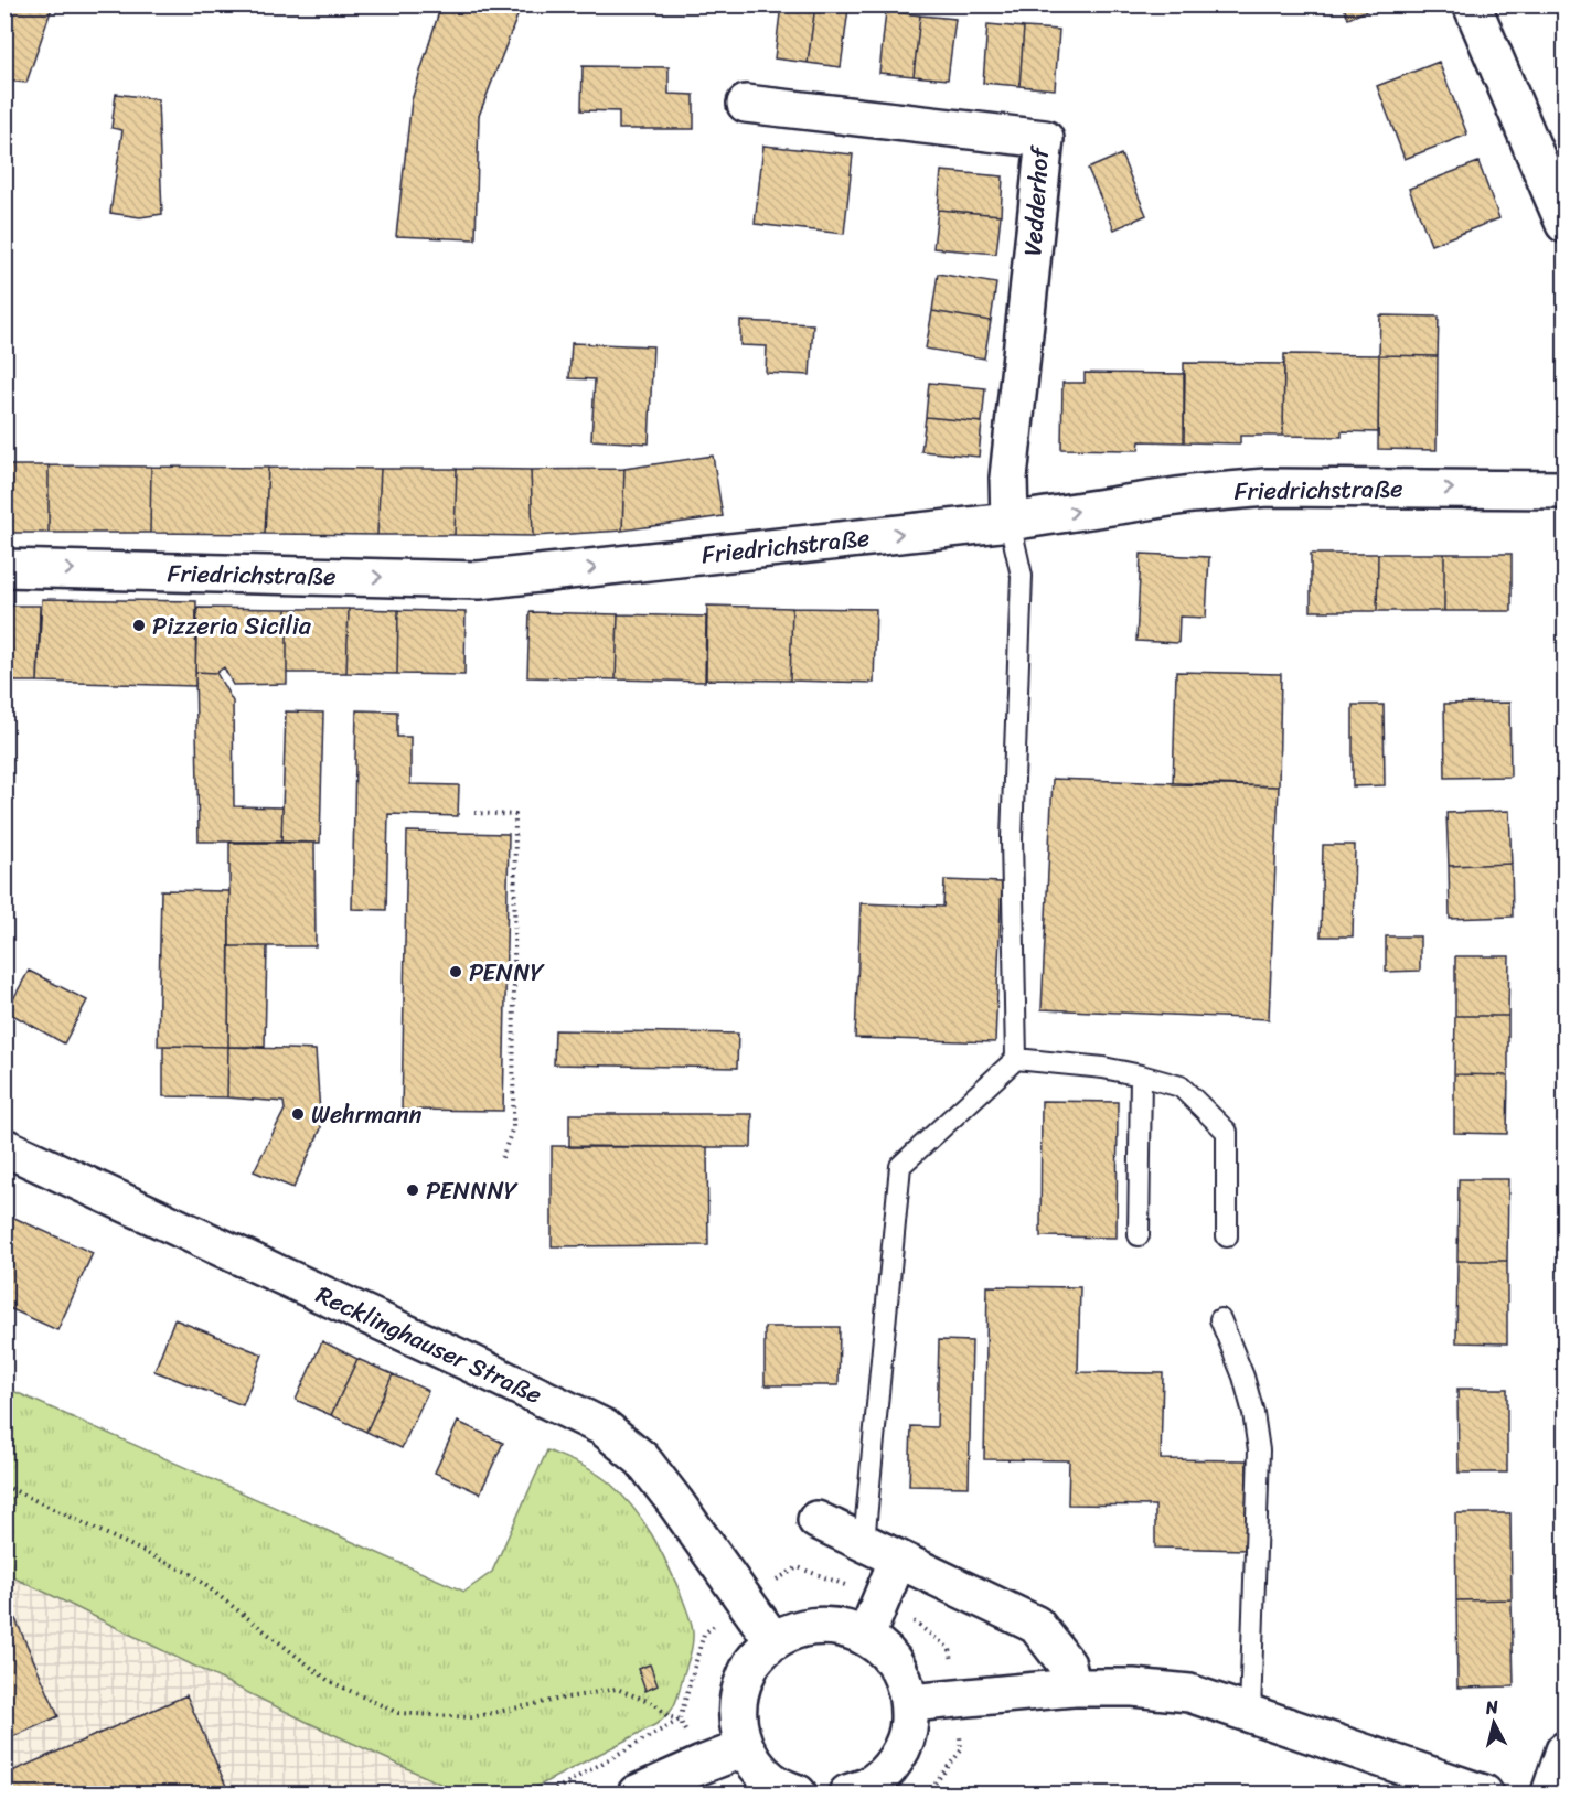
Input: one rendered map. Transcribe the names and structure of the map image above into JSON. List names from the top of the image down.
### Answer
{
  "streets": {
    "street": ["Vedderhof", "Friedrichstraße", "Recklinghauser Straße"]
  },
  "crossings": [
    ["Vedderhof", "Friedrichstraße"]
  ],
  "one_way": ["Friedrichstraße"],
  "places": [
    "Pizzeria Sicilia",
    "PENNY",
    "Wehrmann",
    "PENNNY"
  ],
  "north": "top"
}
